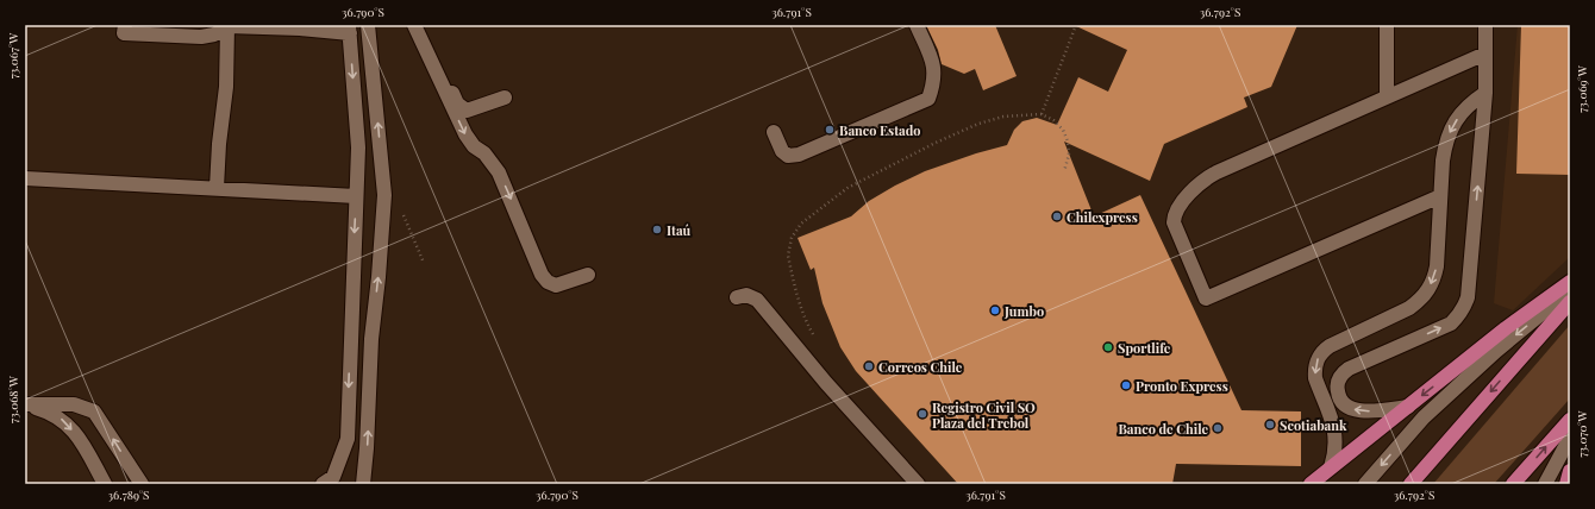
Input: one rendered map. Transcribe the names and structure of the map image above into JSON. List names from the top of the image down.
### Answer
{
  "places": [
    "Banco Estado",
    "Chilexpress",
    "Itaú",
    "Jumbo",
    "Sportlife",
    "Correos Chile",
    "Pronto Express",
    "Registro Civil SO Plaza del Trebol",
    "Scotiabank",
    "Banco de Chile"
  ],
  "coordinates": [
    "36.790°S",
    "36.791°S",
    "36.792°S",
    "73.067°W",
    "73.069°W",
    "73.068°W",
    "73.070°W",
    "36.789°S"
  ]
}
